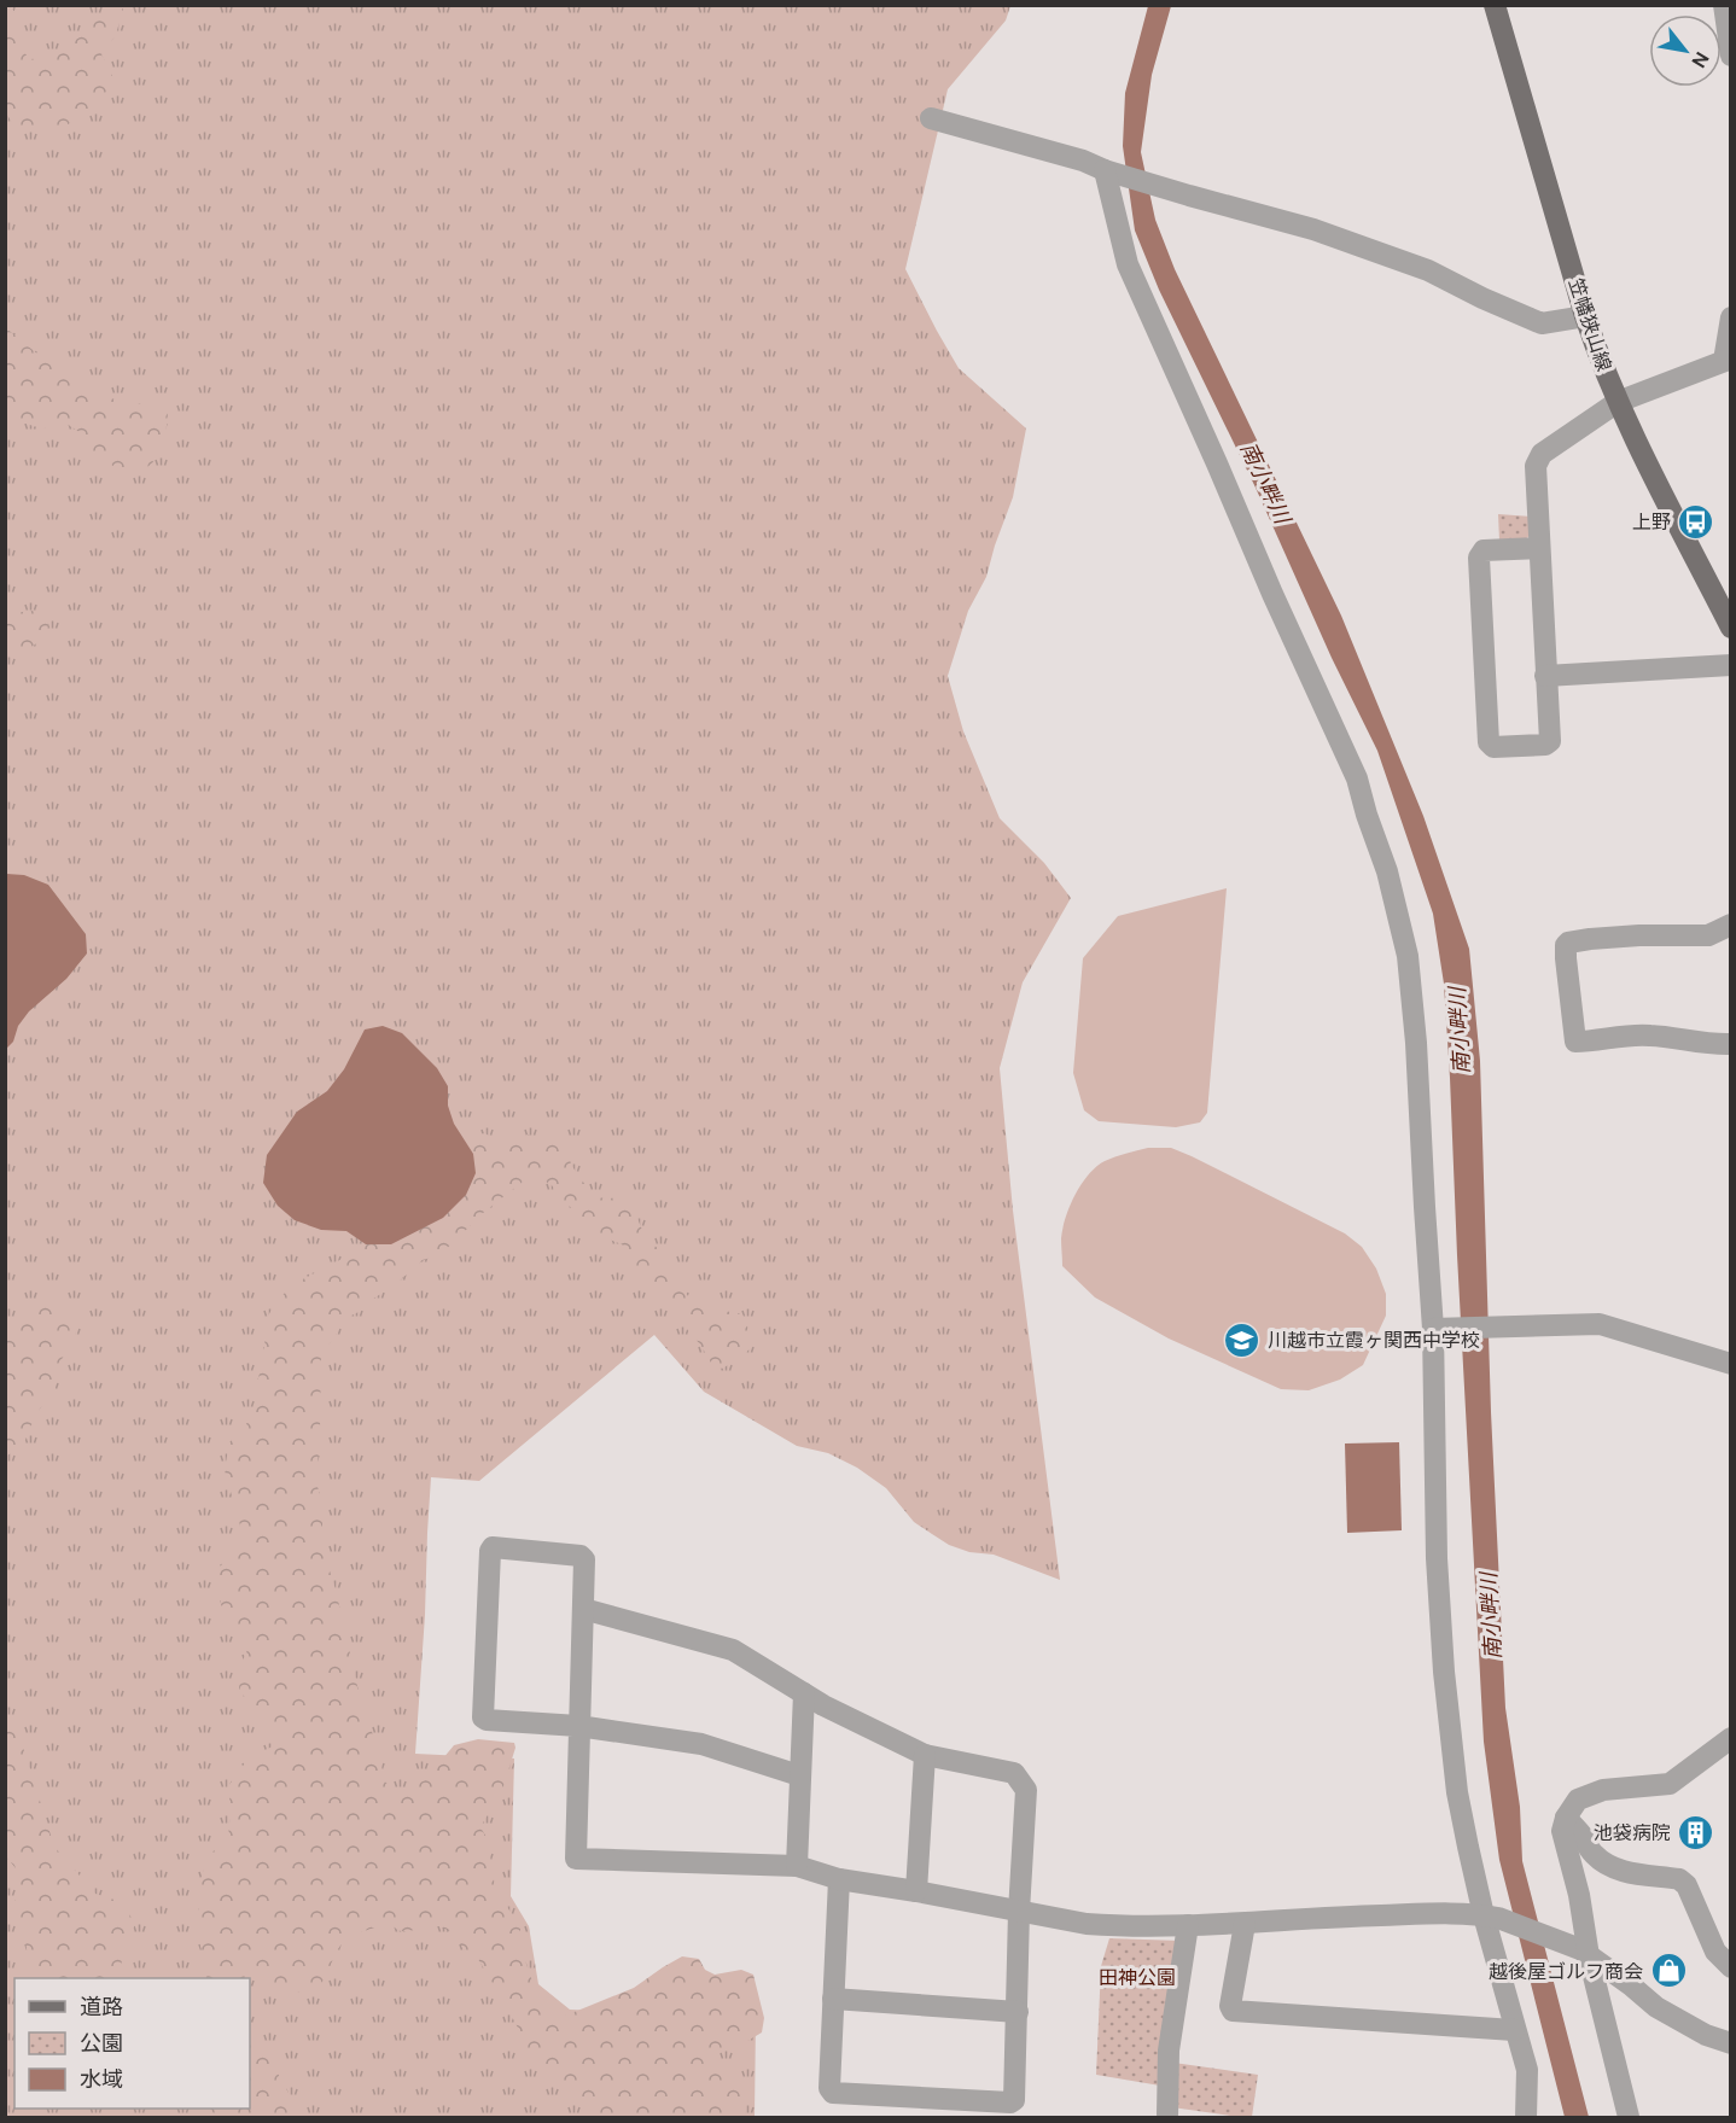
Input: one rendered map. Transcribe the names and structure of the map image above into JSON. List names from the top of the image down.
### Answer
{
  "streets": {
    "main road": ["笠幡狭山線"]
  },
  "water": ["南小畔川"],
  "parks": ["田神公園"],
  "places": {
    "bus stop": ["上野"],
    "school or university": ["川越市立霞ヶ関西中学校"],
    "building": ["池袋病院"],
    "shop": ["越後屋ゴルフ商会"]
  },
  "legend": ["道路", "公園", "水域"],
  "north": "bottom right"
}
